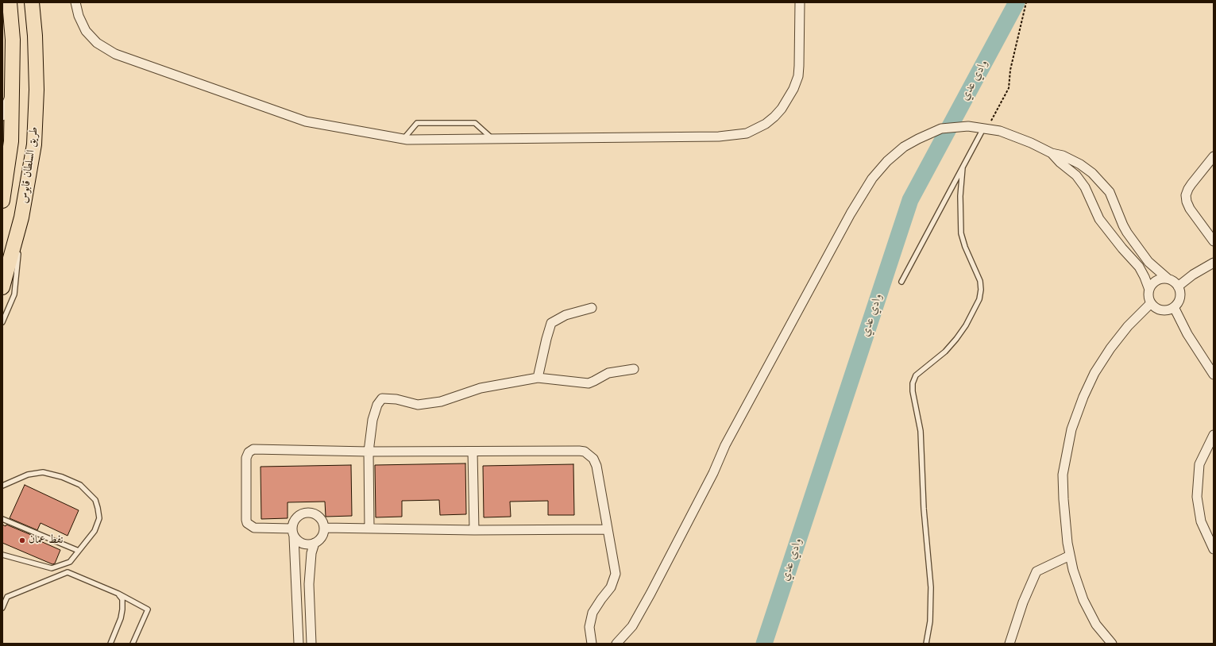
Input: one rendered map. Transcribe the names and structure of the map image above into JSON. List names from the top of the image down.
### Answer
{
  "streets": {
    "highway": ["طريق السلطان قابوس"]
  },
  "water": ["وادي عدي"],
  "places": ["نفط عمان"]
}
